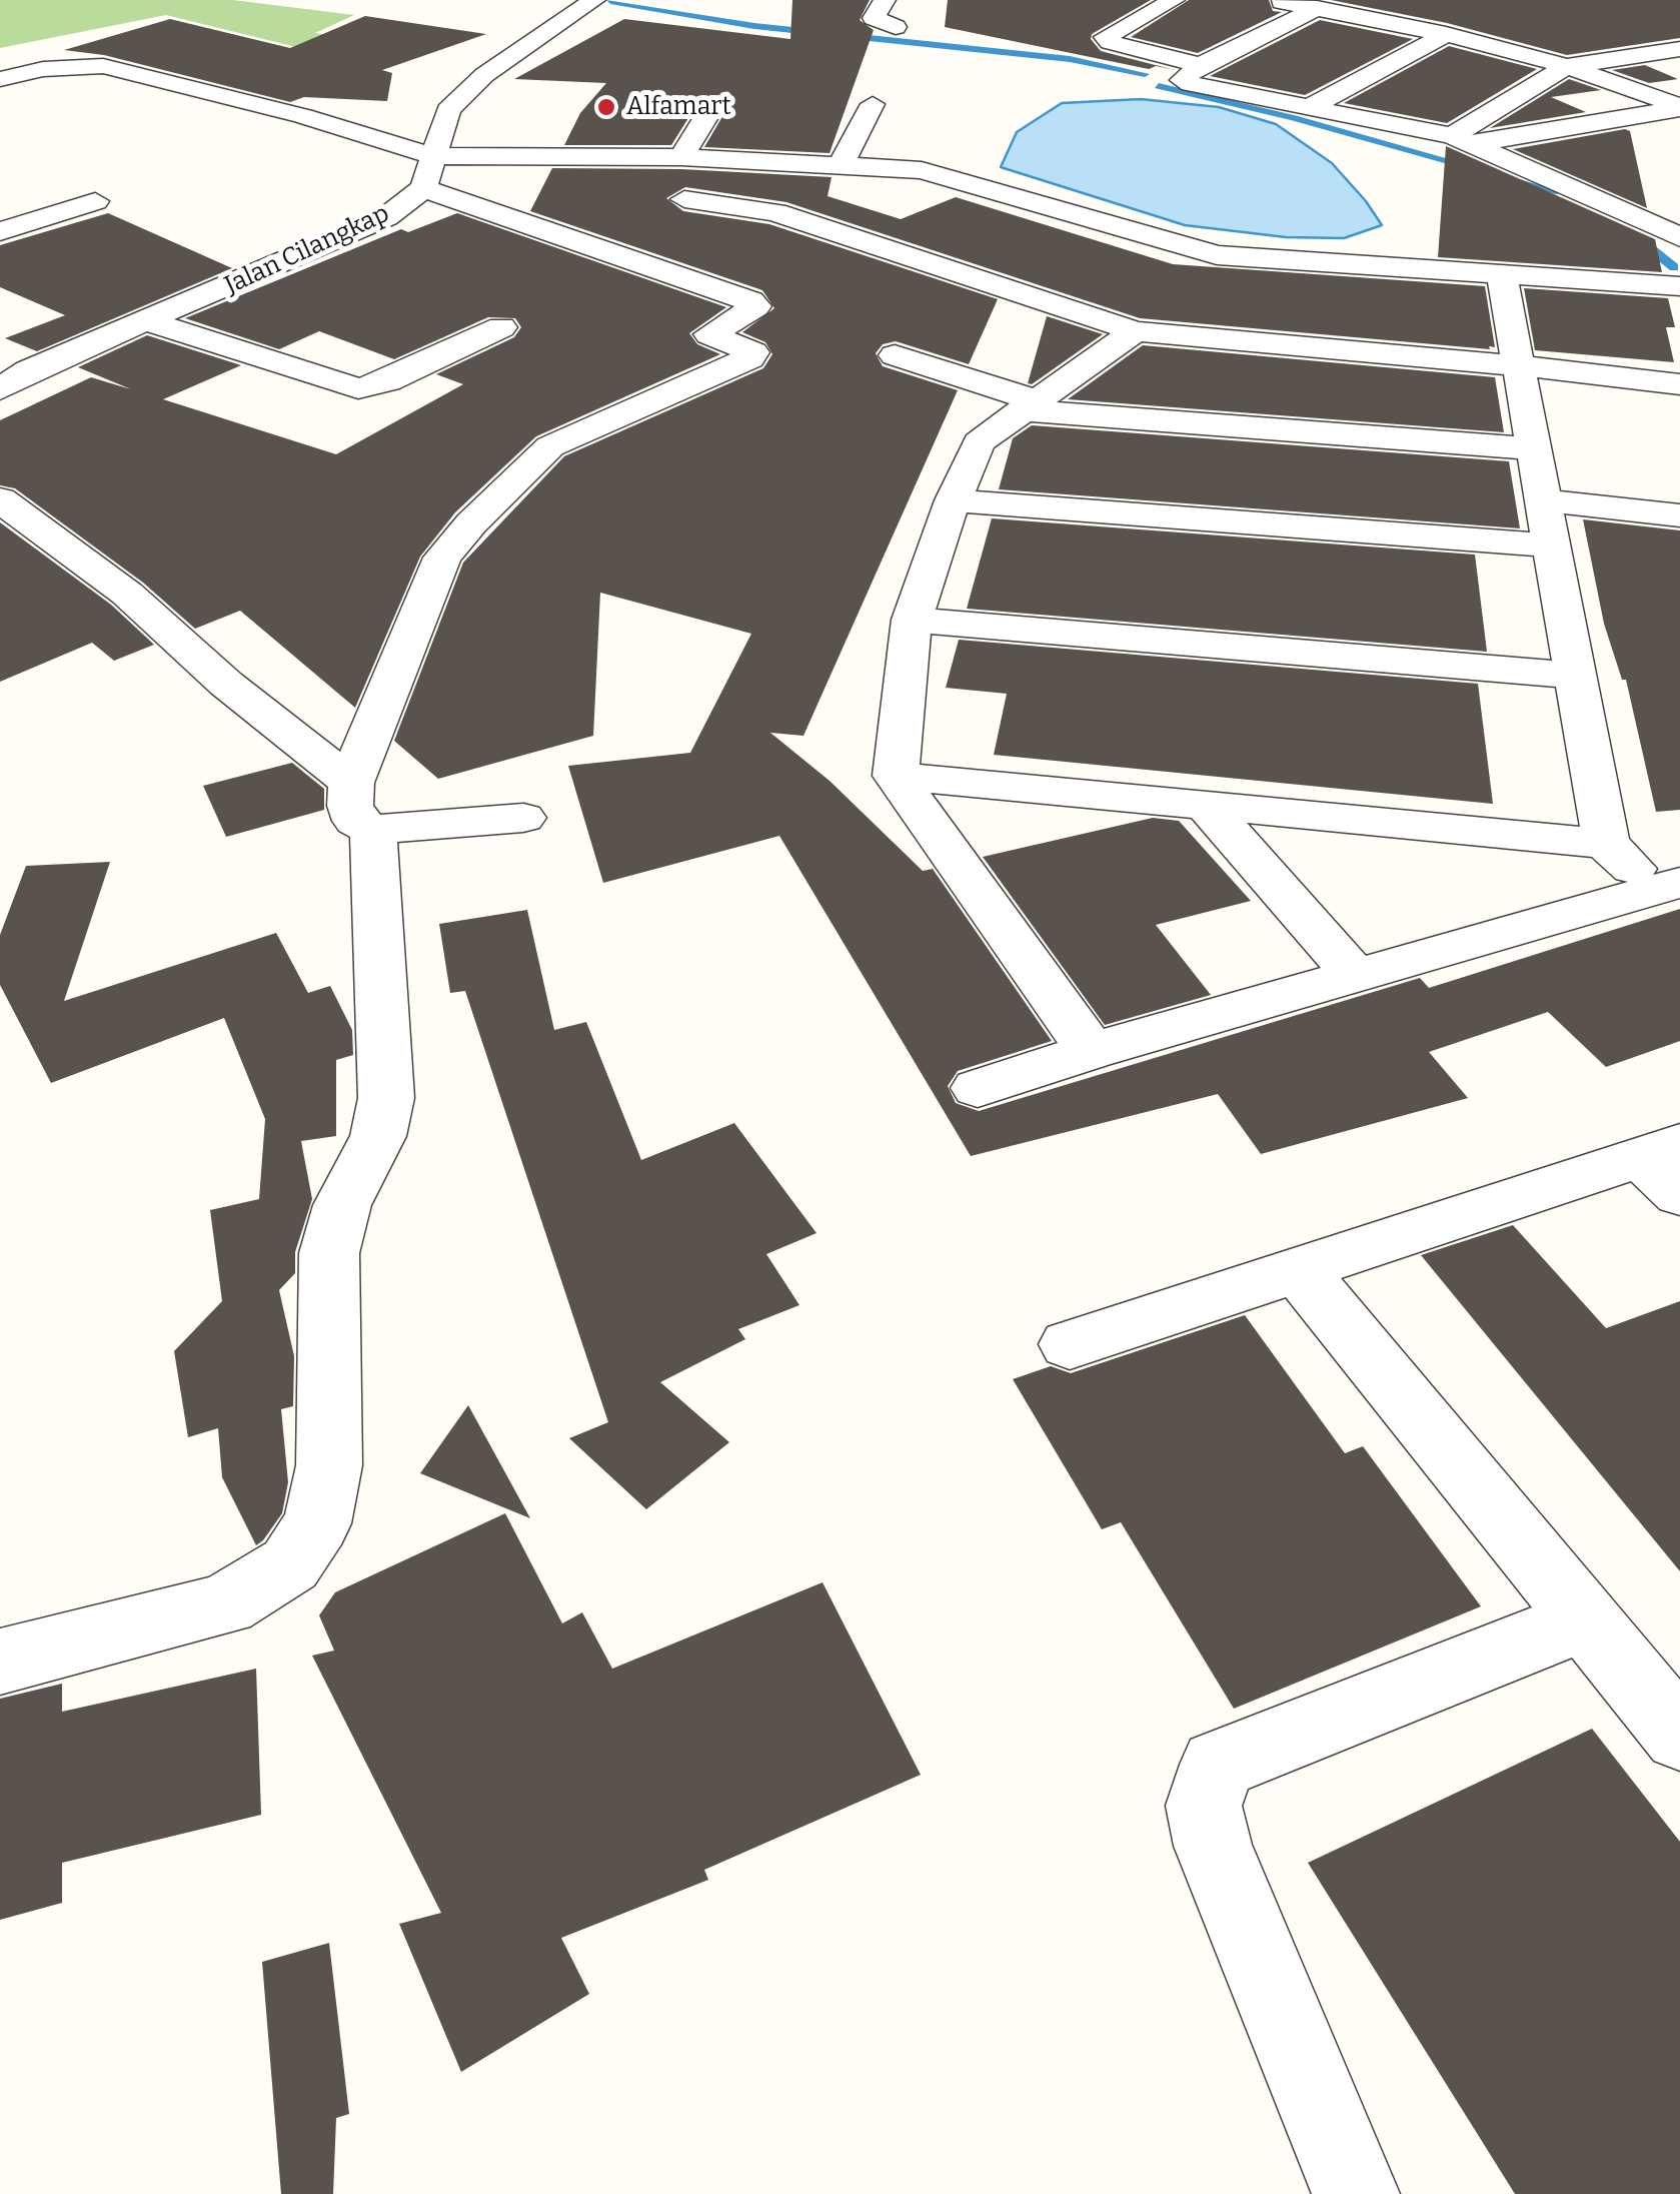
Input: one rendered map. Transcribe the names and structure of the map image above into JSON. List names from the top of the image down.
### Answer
{
  "streets": {
    "street": ["Jalan Cilangkap"]
  },
  "places": ["Alfamart"]
}
